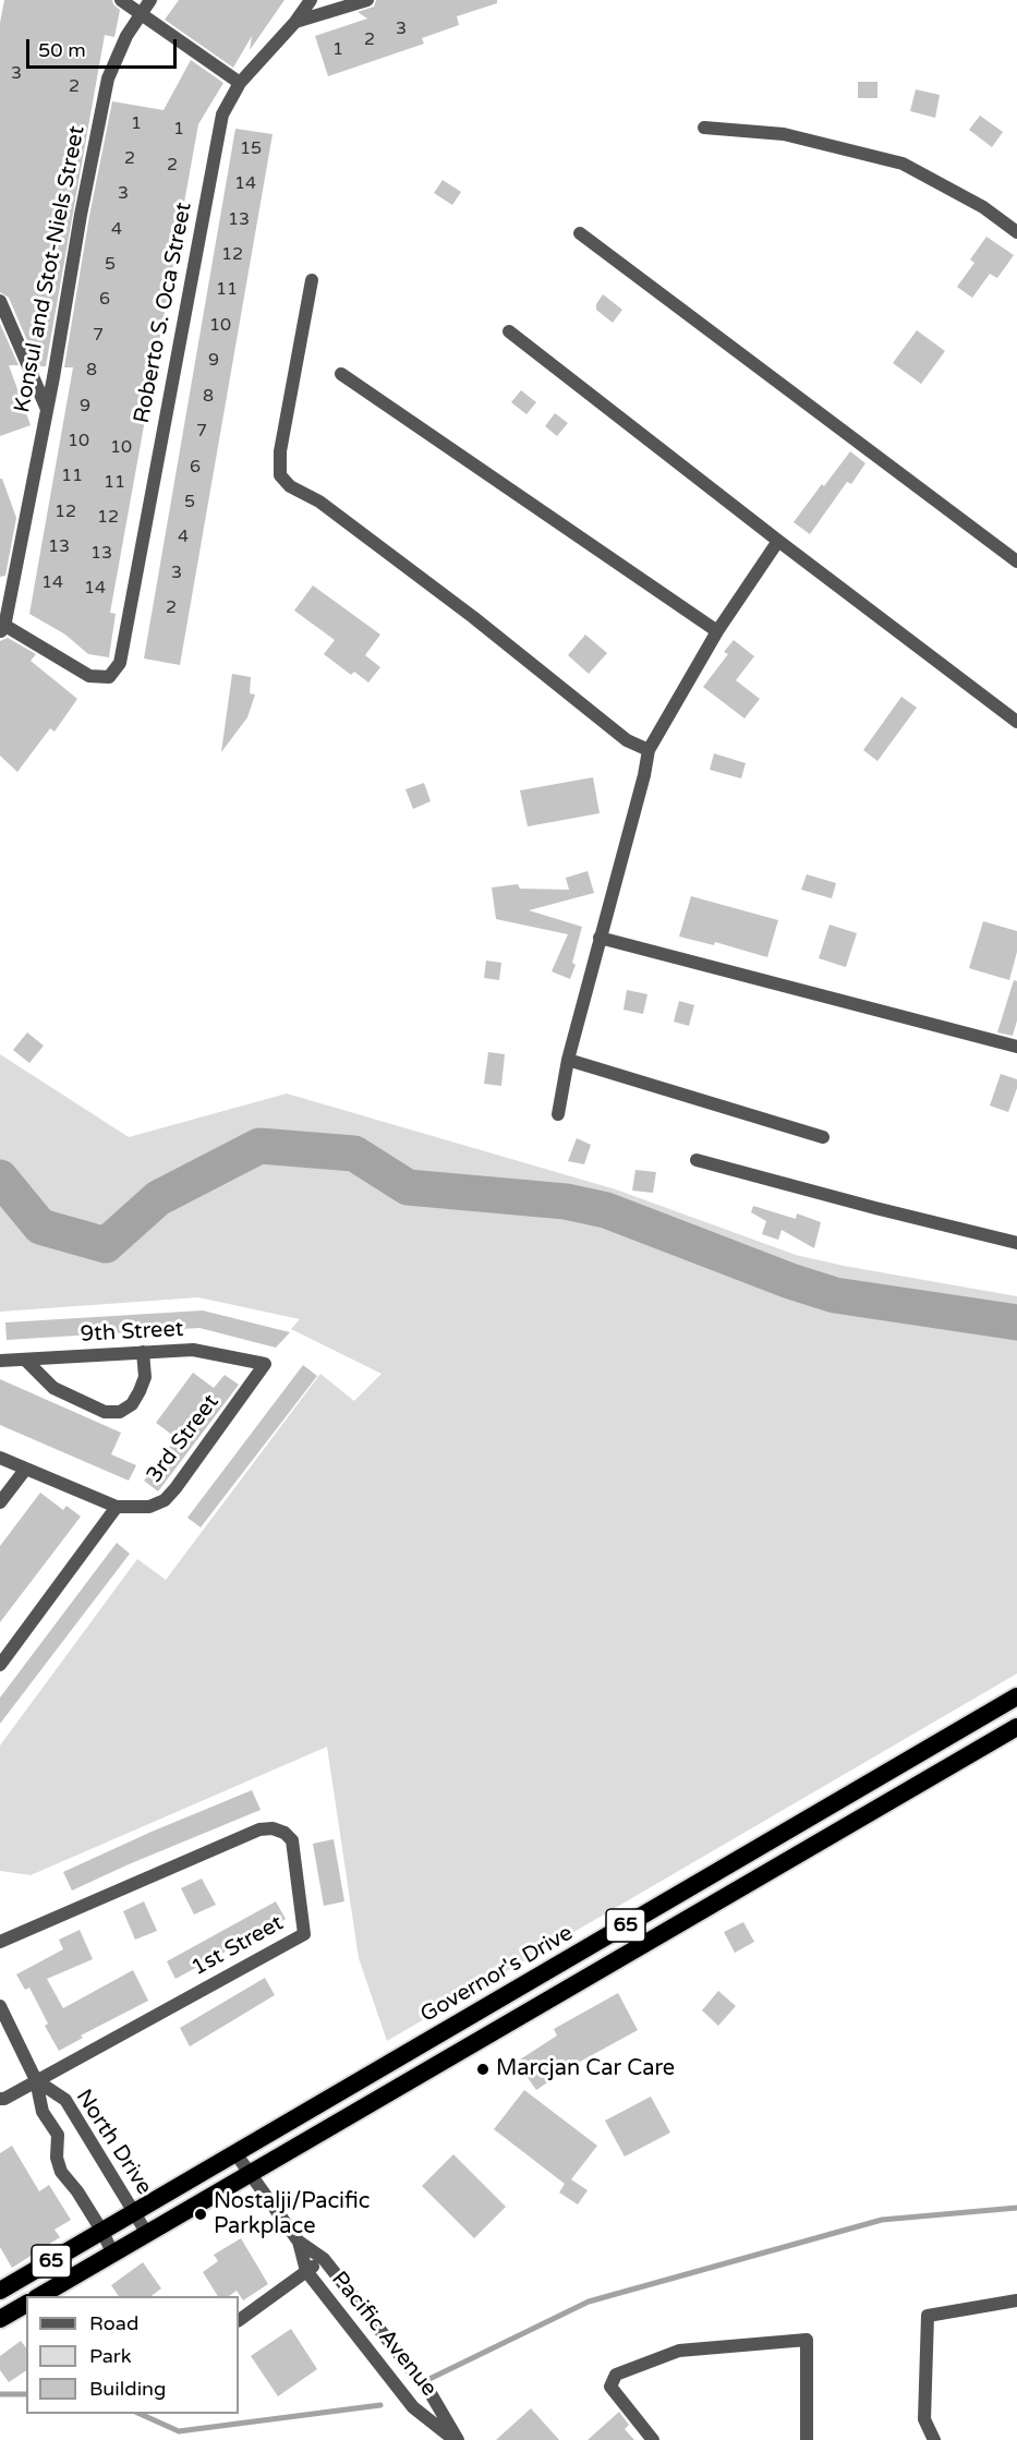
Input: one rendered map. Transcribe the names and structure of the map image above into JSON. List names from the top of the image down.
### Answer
{
  "streets": {
    "highway": ["65", "Governor's Drive"],
    "street": [
      "Konsul and Stot-Niels Street",
      "Roberto S. Oca Street",
      "9th Street",
      "3rd Street",
      "1st Street",
      "North Drive",
      "Pacific Avenue"
    ]
  },
  "crossings": [
    ["Konsul and Stot-Niels Street", "Roberto S. Oca Street"],
    ["9th Street", "3rd Street"],
    ["65", "North Drive"],
    ["65", "Pacific Avenue"],
    ["1st Street", "North Drive"],
    ["Governor's Drive", "North Drive"],
    ["Governor's Drive", "Pacific Avenue"]
  ],
  "places": ["Marcjan Car Care", "Nostalji/Pacific Parkplace"],
  "house_numbers": [
    "3",
    "2",
    "1",
    "3",
    "2",
    "1",
    "1",
    "15",
    "2",
    "2",
    "14",
    "3",
    "13",
    "4",
    "12",
    "5",
    "11",
    "6",
    "10",
    "7",
    "9",
    "8",
    "8",
    "9",
    "7",
    "10",
    "10",
    "6",
    "11",
    "11",
    "5",
    "12",
    "12",
    "4",
    "13",
    "13",
    "3",
    "14",
    "14",
    "2"
  ],
  "legend": ["Road", "Park", "Building"],
  "scale_bar": "50 m"
}
